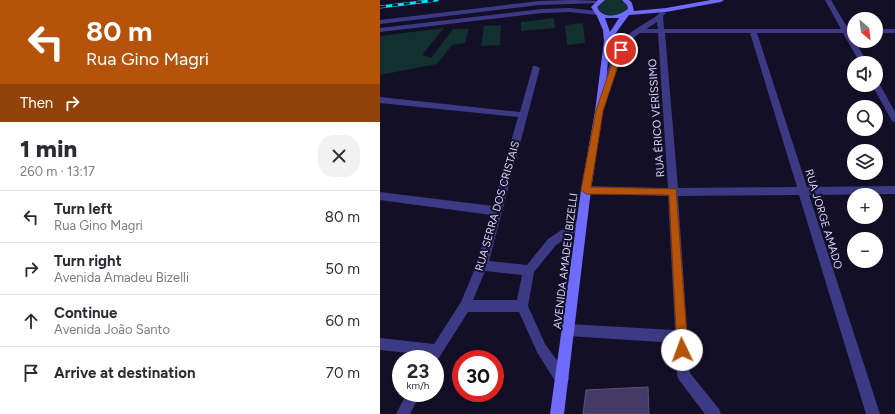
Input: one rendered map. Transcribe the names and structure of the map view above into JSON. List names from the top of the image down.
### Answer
{
  "streets": {
    "street": [
      "RUA ÉRICO VERÍSSIMO",
      "RUA SERRA DOS CRISTAIS",
      "RUA JORGE AMADO",
      "AVENIDA AMADEU BIZELLI"
    ]
  },
  "north": "bottom right",
  "page": {
    "turn": ["80 m", "Rua Gino Magri"],
    "map_buttons": ["+", "−"],
    "then": "Then",
    "heading": ["1 min", "260 m · 13:17"],
    "list": [
      {
        "name": "Turn left",
        "note": "Rua Gino Magri",
        "value": "80 m"
      },
      {
        "name": "Turn right",
        "note": "Avenida Amadeu Bizelli",
        "value": "50 m"
      },
      {
        "name": "Continue",
        "note": "Avenida João Santo",
        "value": "60 m"
      },
      {
        "name": "Arrive at destination",
        "value": "70 m"
      }
    ],
    "speed": "23 km/h",
    "limit": "30"
  }
}
